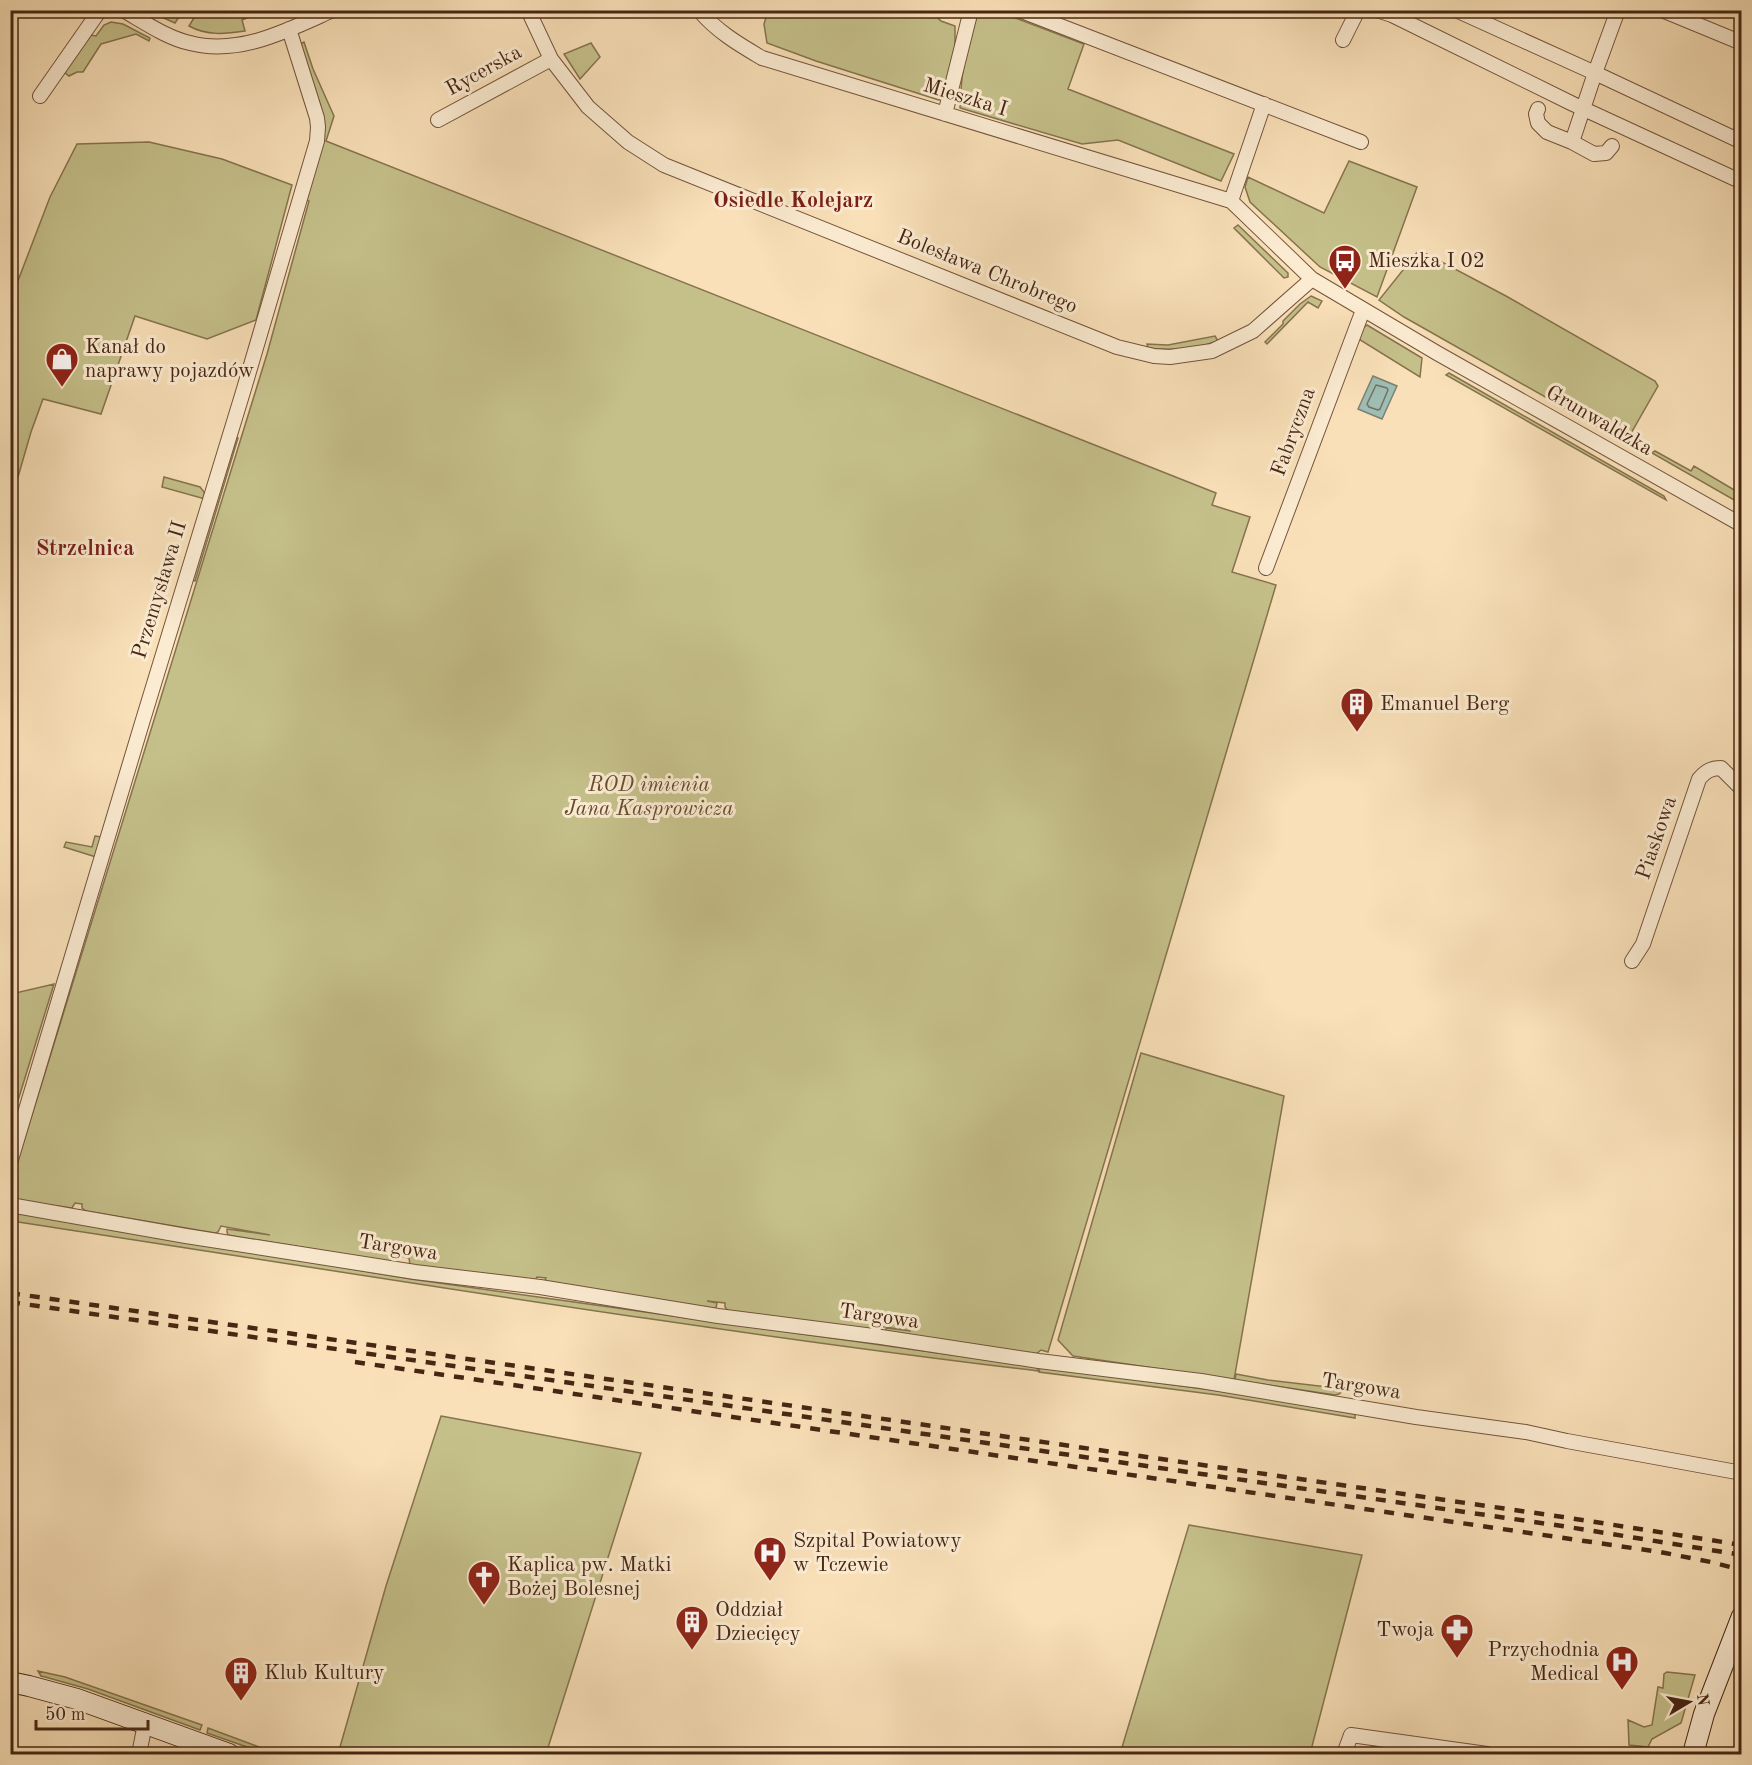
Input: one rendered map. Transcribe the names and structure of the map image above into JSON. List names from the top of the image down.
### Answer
{
  "streets": {
    "street": [
      "Rycerska",
      "Mieszka I",
      "Bolesława Chrobrego",
      "Grunwaldzka",
      "Fabryczna",
      "Przemysława II",
      "Piaskowa",
      "Targowa"
    ]
  },
  "crossings": [
    ["Rycerska", "Bolesława Chrobrego"],
    ["Bolesława Chrobrego", "Grunwaldzka"],
    ["Grunwaldzka", "Fabryczna"]
  ],
  "districts": ["Osiedle Kolejarz", "Strzelnica"],
  "parks": ["ROD imienia Jana Kasprowicza"],
  "places": {
    "bus stop": ["Mieszka I 02"],
    "shop": ["Kanał do naprawy pojazdów"],
    "building": ["Emanuel Berg", "Oddział Dziecięcy", "Klub Kultury"],
    "hospital": ["Szpital Powiatowy w Tczewie", "Przychodnia Medical"],
    "church": ["Kaplica pw. Matki Bożej Bolesnej"],
    "pharmacy": ["Twoja"]
  },
  "scale_bar": "50 m",
  "north": "right"
}
